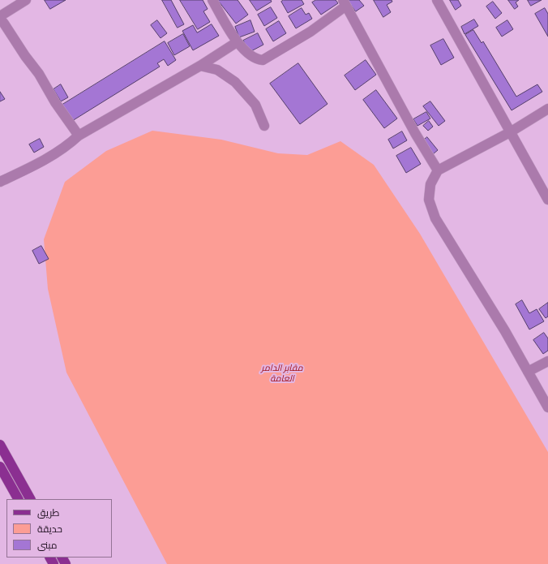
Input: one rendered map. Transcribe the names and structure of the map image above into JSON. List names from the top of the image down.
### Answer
{
  "parks": ["مقابر الدامر العامة"],
  "legend": ["طريق", "حديقة", "مبنى"]
}
